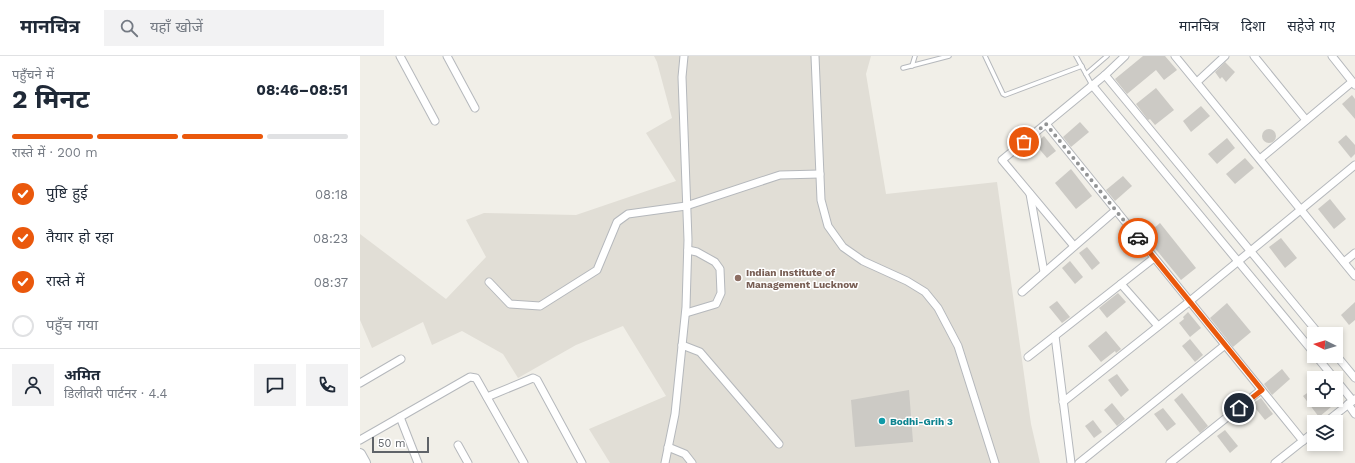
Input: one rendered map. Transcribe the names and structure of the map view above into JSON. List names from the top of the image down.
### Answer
{
  "places": ["Indian Institute of Management Lucknow", "Bodhi-Grih 3"],
  "scale_bar": "50 m",
  "north": "left",
  "page": {
    "header": "मानचित्र",
    "search": "यहाँ खोजें",
    "nav": ["मानचित्र", "दिशा", "सहेजे गए"],
    "heading": ["2 मिनट", "पहुँचने में", "08:46–08:51"],
    "panel": ["अमित", "डिलीवरी पार्टनर · 4.4"],
    "bar": "रास्ते में · 200 m",
    "list": [
      ["पुष्टि हुई", "08:18"],
      ["तैयार हो रहा", "08:23"],
      ["रास्ते में", "08:37"],
      "पहुँच गया"
    ],
    "scale": "50 m"
  }
}
